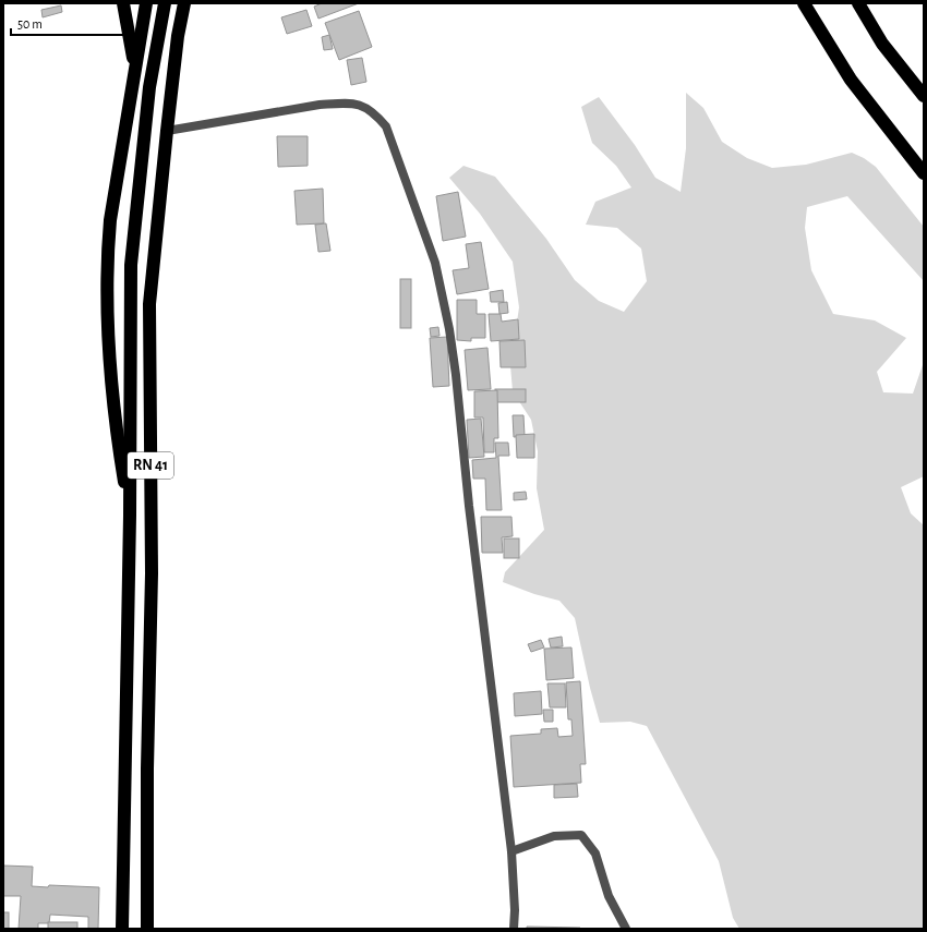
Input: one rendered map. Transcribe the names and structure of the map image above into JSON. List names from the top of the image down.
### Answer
{
  "streets": {
    "highway": ["RN 41"]
  },
  "scale_bar": "50 m"
}
